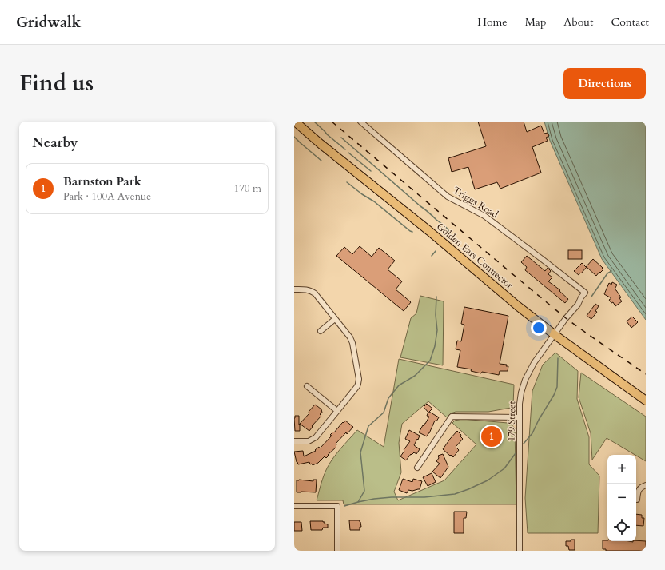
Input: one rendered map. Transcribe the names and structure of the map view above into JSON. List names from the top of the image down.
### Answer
{
  "streets": {
    "main road": ["Golden Ears Connector"],
    "street": ["Triggs Road", "179 Street"]
  },
  "crossings": [
    ["Triggs Road", "179 Street"],
    ["Golden Ears Connector", "179 Street"]
  ],
  "page": {
    "header": "Gridwalk",
    "nav": [
      "Home",
      "Map",
      "About",
      "Contact"
    ],
    "title": "Find us",
    "buttons": "Directions",
    "heading": "Nearby",
    "list": [
      {
        "mark": "1",
        "name": "Barnston Park",
        "note": "Park · 100A Avenue",
        "value": "170 m"
      }
    ],
    "pins": "1",
    "map_buttons": ["+", "−"]
  }
}
